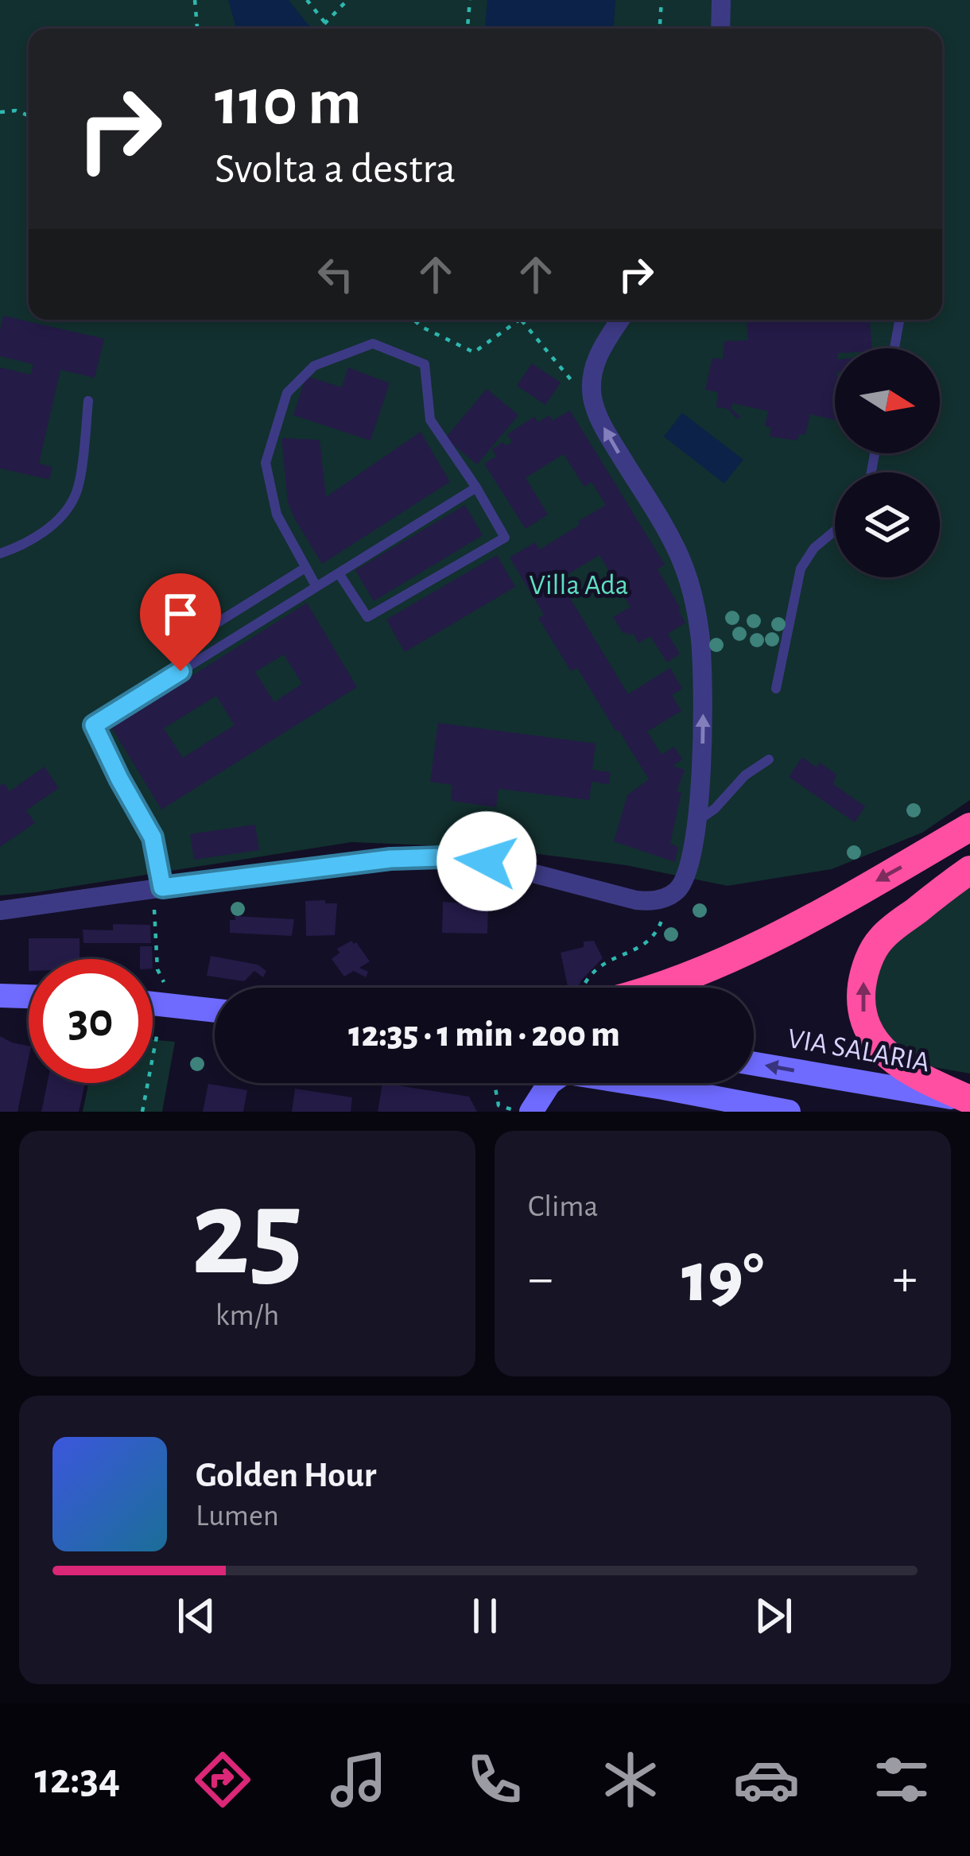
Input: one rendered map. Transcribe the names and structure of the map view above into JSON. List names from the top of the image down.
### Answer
{
  "streets": {
    "main road": ["VIA SALARIA"]
  },
  "one_way": ["VIA SALARIA"],
  "parks": ["Villa Ada"],
  "north": "right",
  "page": {
    "turn": ["110 m", "Svolta a destra"],
    "limit": "30",
    "trip": "12:35 · 1 min · 200 m",
    "tile": [
      ["25", "km/h"],
      "Clima"
    ],
    "heat": ["−", "19°", "+"],
    "song": ["Golden Hour", "Lumen"],
    "tabs": "12:34"
  }
}
